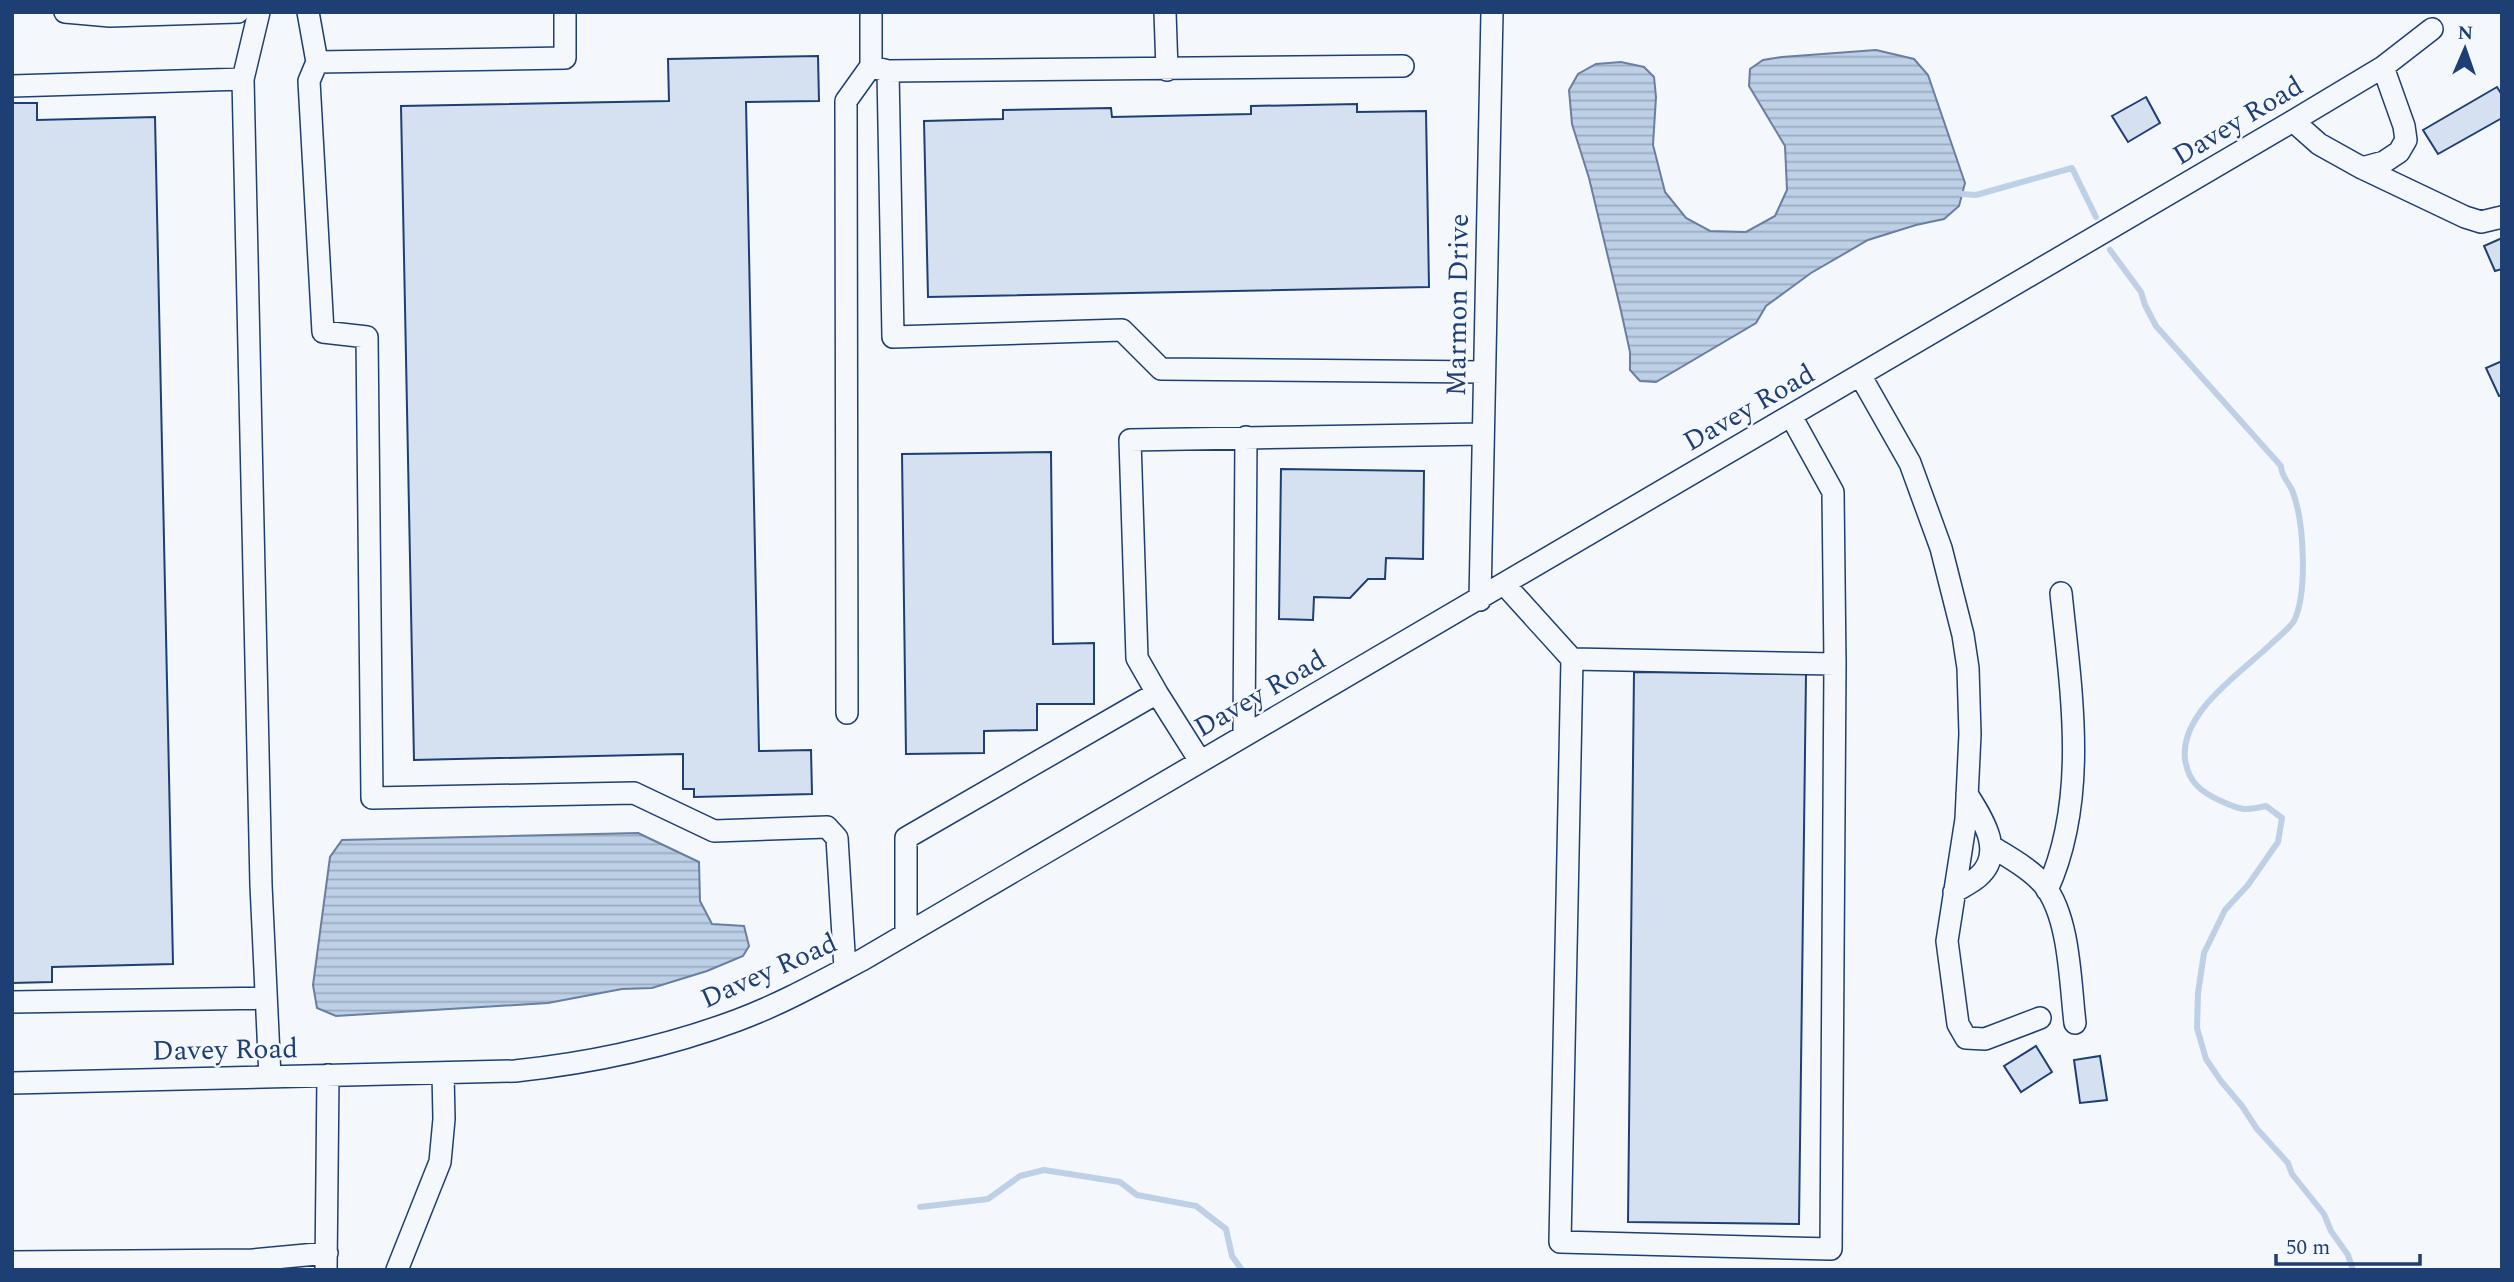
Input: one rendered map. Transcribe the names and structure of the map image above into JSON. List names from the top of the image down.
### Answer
{
  "streets": {
    "street": ["Davey Road", "Marmon Drive"]
  },
  "crossings": [
    ["Davey Road", "Marmon Drive"]
  ],
  "scale_bar": "50 m",
  "north": "top"
}
